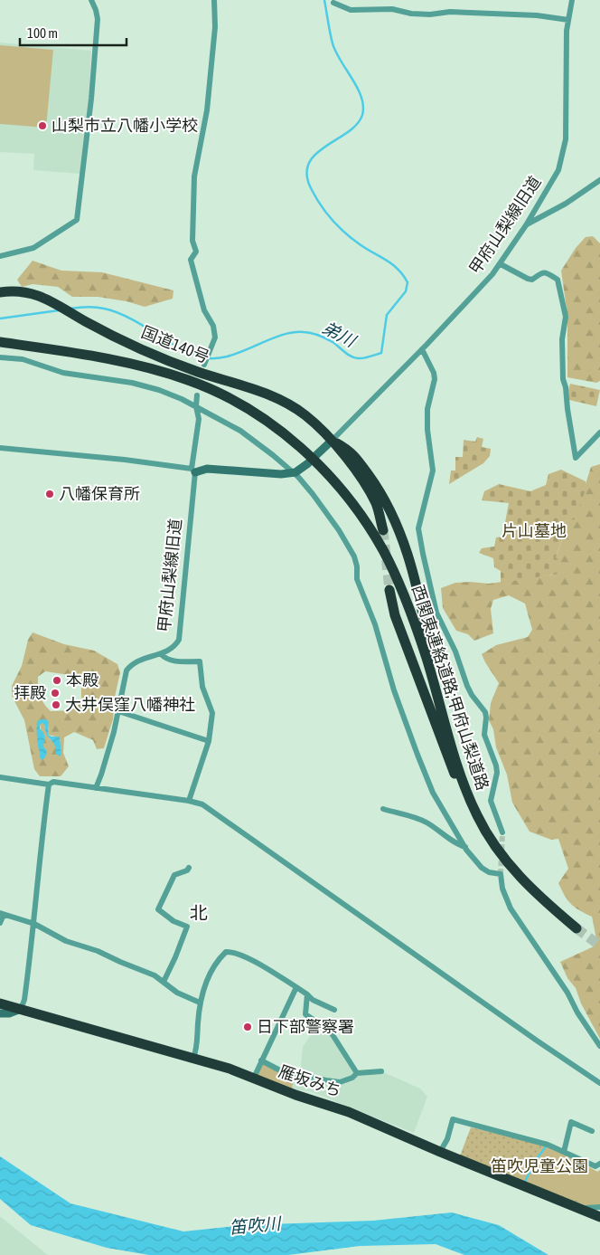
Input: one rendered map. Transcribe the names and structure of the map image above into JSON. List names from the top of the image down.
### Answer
{
  "streets": {
    "highway": ["国道140号", "西関東連絡道路;甲府山梨道路", "雁坂みち"],
    "street": ["甲府山梨線旧道"]
  },
  "crossings": [
    ["甲府山梨線旧道", "国道140号"]
  ],
  "districts": ["北"],
  "water": ["弟川", "笛吹川"],
  "parks": ["片山墓地", "笛吹児童公園"],
  "places": [
    "山梨市立八幡小学校",
    "八幡保育所",
    "本殿",
    "拝殿",
    "大井俣窪八幡神社",
    "日下部警察署"
  ],
  "scale_bar": "100 m"
}
